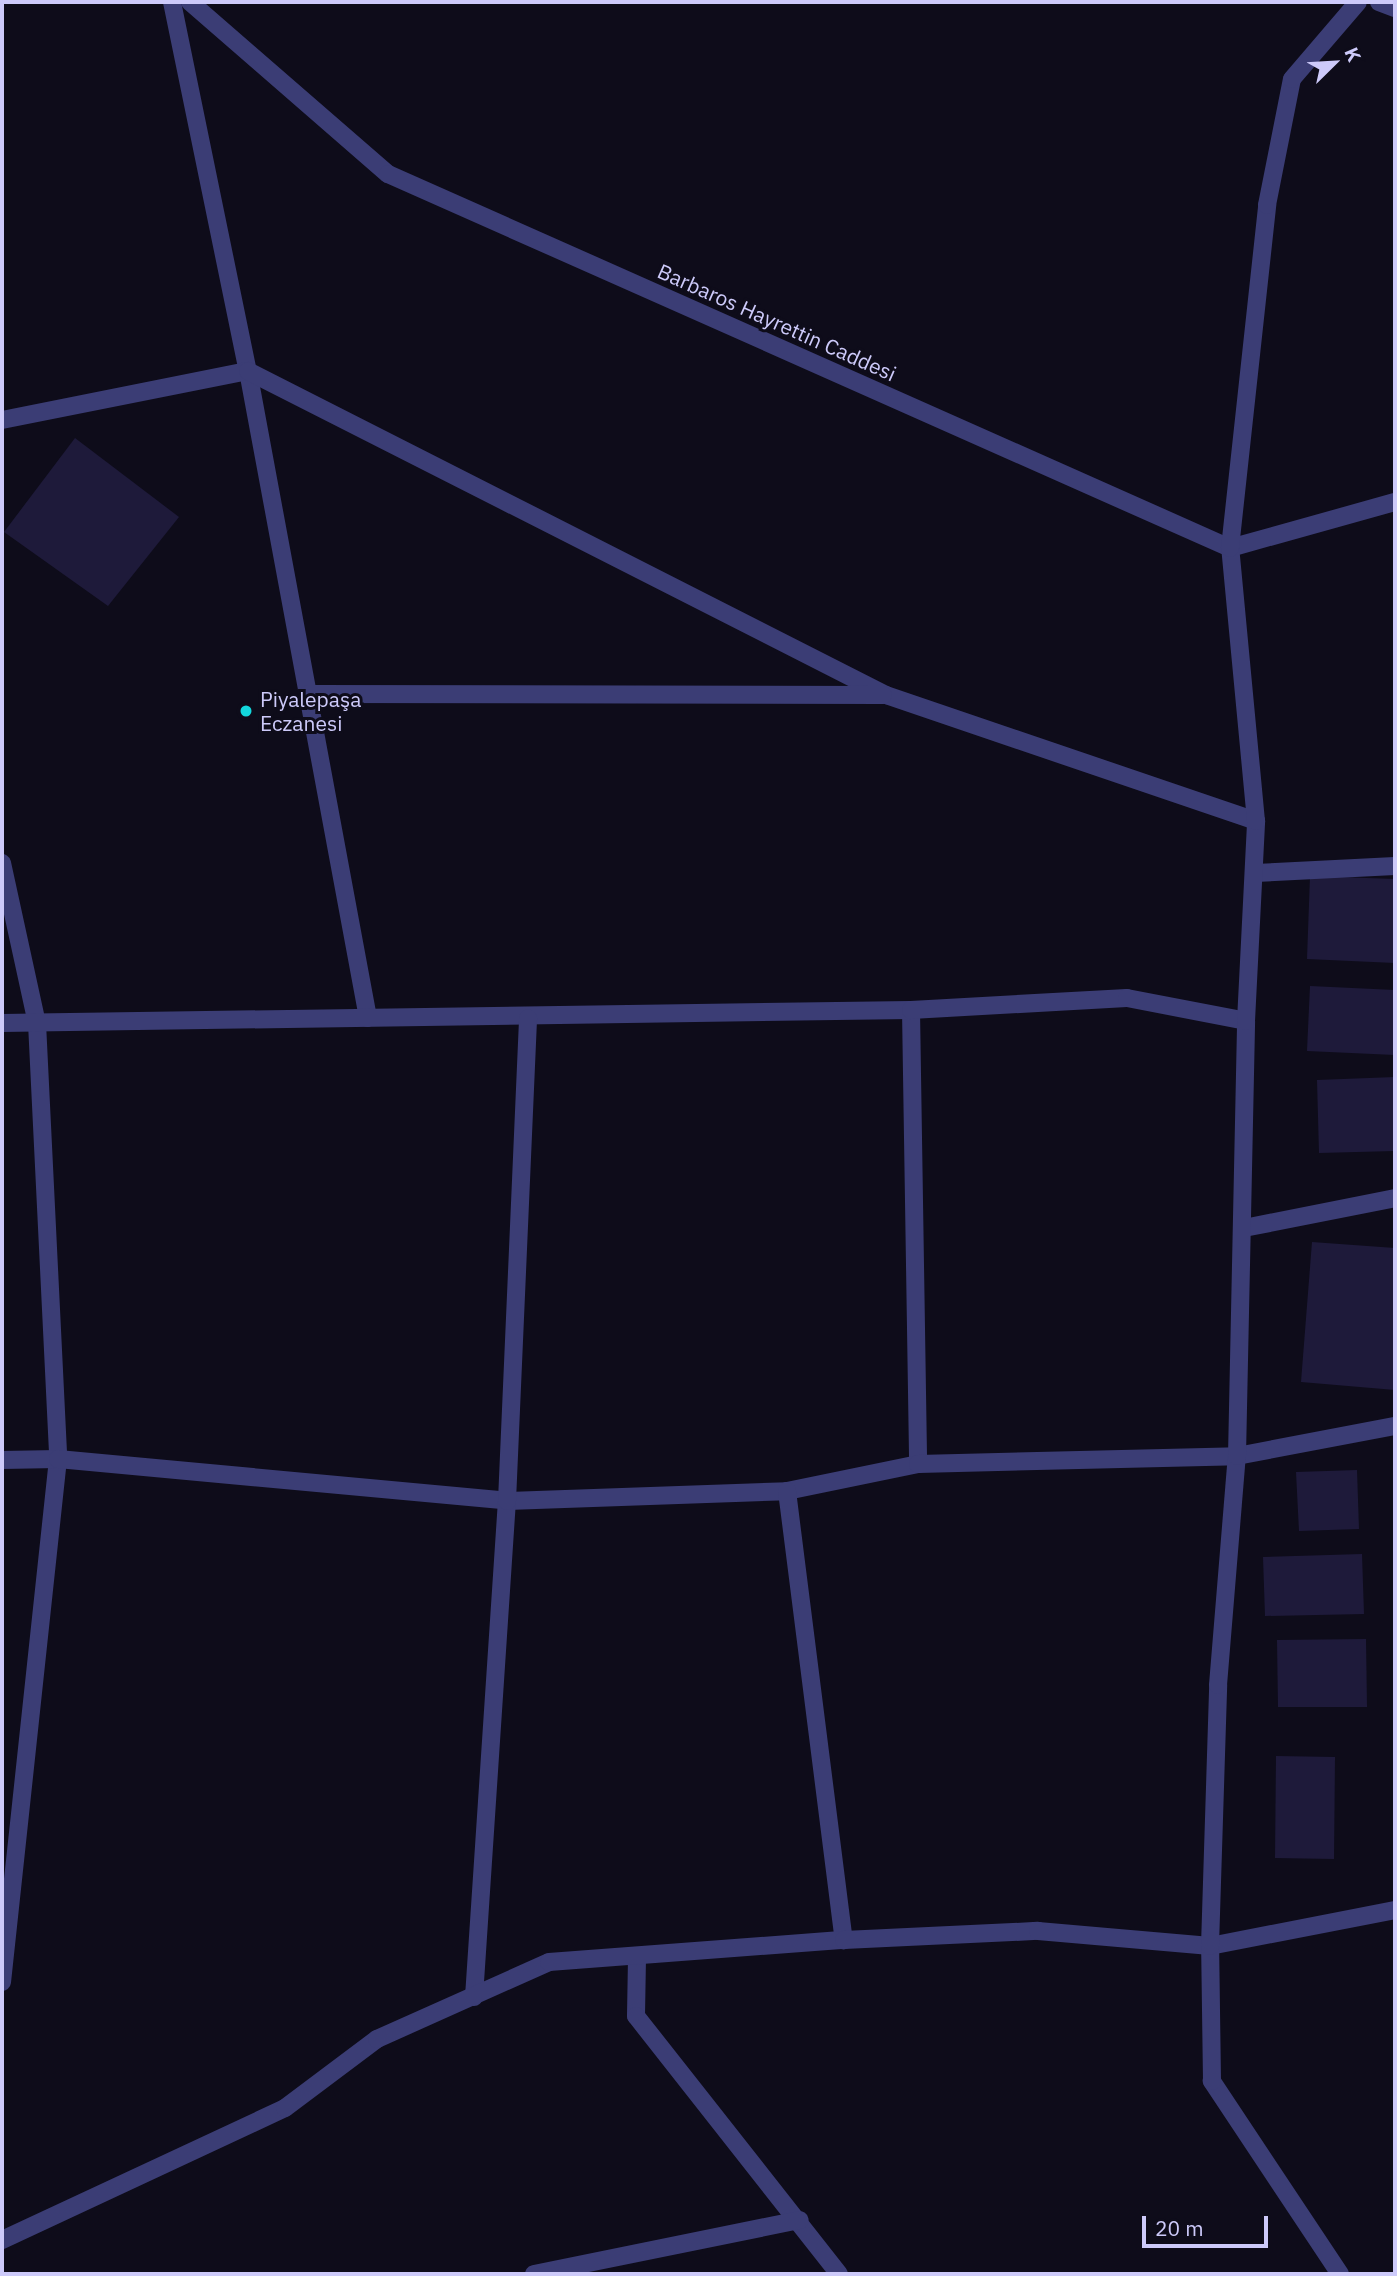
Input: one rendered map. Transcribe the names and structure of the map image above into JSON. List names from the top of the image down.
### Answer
{
  "streets": {
    "street": ["Barbaros Hayrettin Caddesi"]
  },
  "places": ["Piyalepaşa Eczanesi"],
  "scale_bar": "20 m",
  "north": "top right"
}
